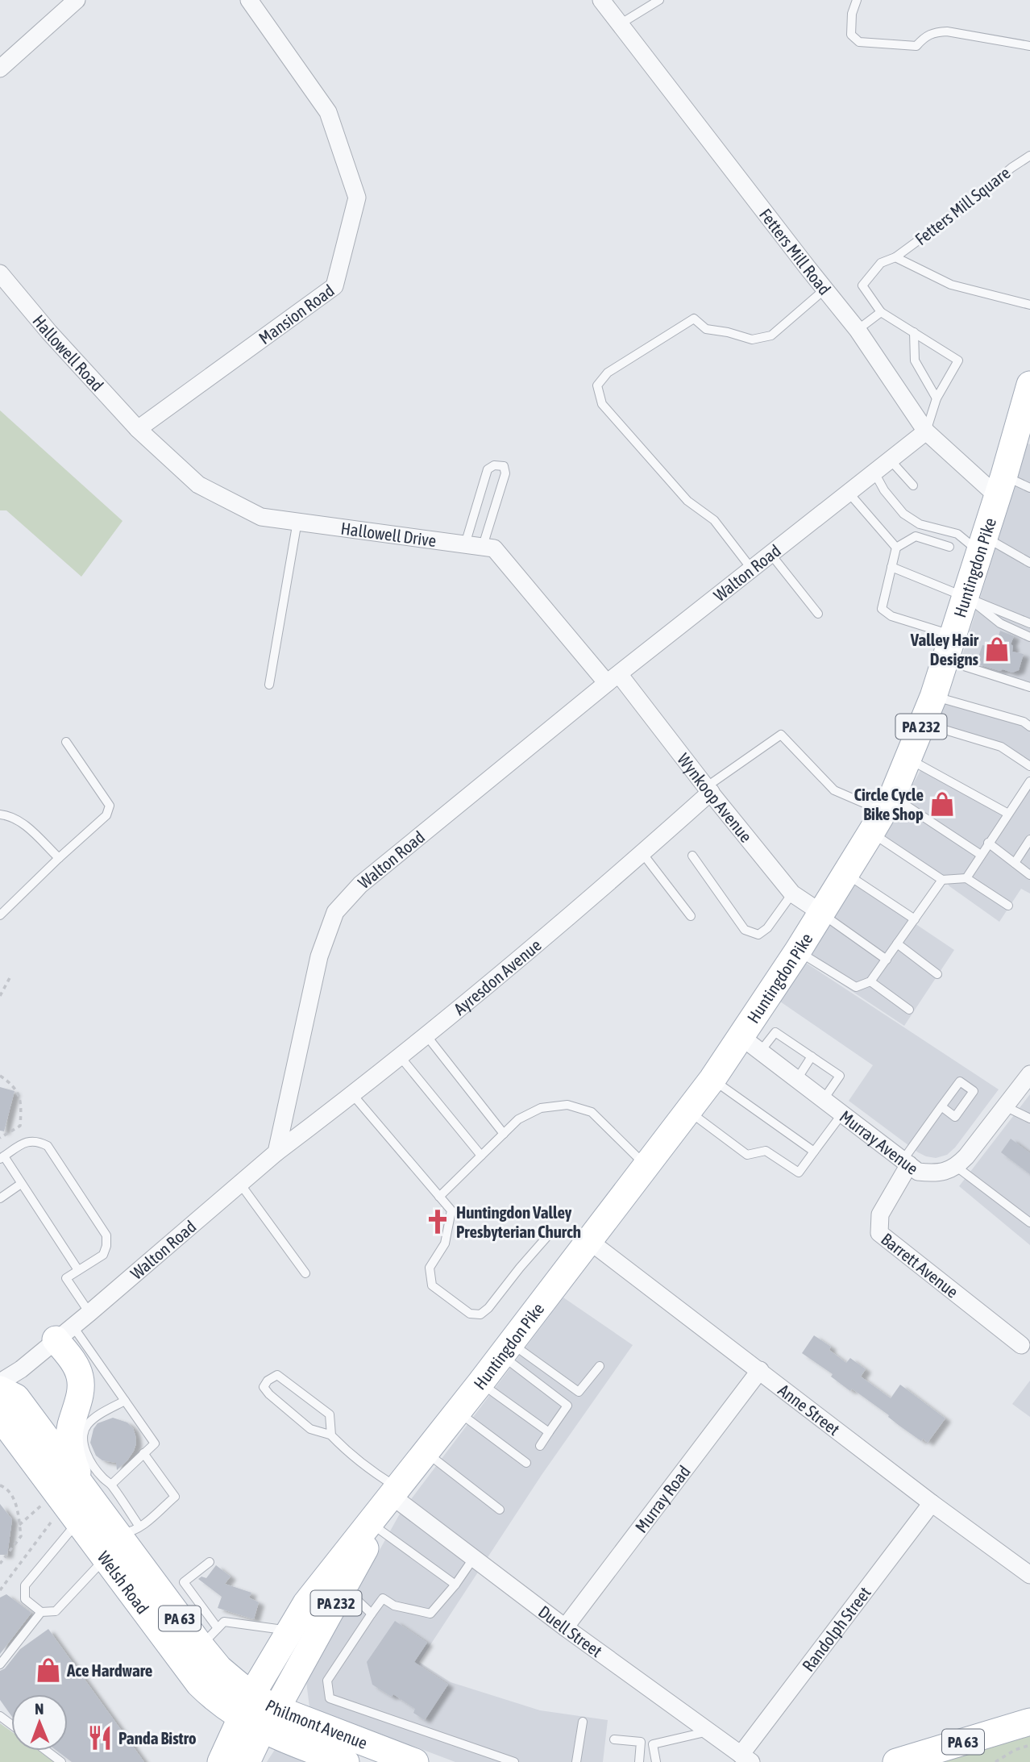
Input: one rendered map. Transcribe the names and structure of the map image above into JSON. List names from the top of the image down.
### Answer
{
  "streets": {
    "main road": [
      "Huntingdon Pike",
      "PA 232",
      "Welsh Road",
      "PA 63",
      "Philmont Avenue"
    ],
    "street": [
      "Fetters Mill Road",
      "Mansion Road",
      "Hallowell Road",
      "Hallowell Drive",
      "Walton Road",
      "Wynkoop Avenue",
      "Ayresdon Avenue",
      "Murray Avenue",
      "Barrett Avenue",
      "Anne Street",
      "Murray Road",
      "Randolph Street",
      "Duell Street"
    ],
    "lane": ["Fetters Mill Square"]
  },
  "crossings": [
    ["Fetters Mill Road", "Huntingdon Pike"],
    ["Fetters Mill Road", "Walton Road"],
    ["Mansion Road", "Hallowell Road"],
    ["Mansion Road", "Hallowell Drive"],
    ["Hallowell Road", "Hallowell Drive"],
    ["Hallowell Drive", "Walton Road"],
    ["Hallowell Drive", "Wynkoop Avenue"],
    ["Huntingdon Pike", "Wynkoop Avenue"],
    ["Huntingdon Pike", "Murray Avenue"],
    ["Huntingdon Pike", "Anne Street"],
    ["Huntingdon Pike", "Welsh Road"],
    ["Huntingdon Pike", "Duell Street"],
    ["Huntingdon Pike", "Philmont Avenue"],
    ["Walton Road", "Wynkoop Avenue"],
    ["Walton Road", "Ayresdon Avenue"],
    ["Wynkoop Avenue", "Ayresdon Avenue"],
    ["Murray Avenue", "Barrett Avenue"],
    ["Anne Street", "Murray Road"],
    ["Anne Street", "Randolph Street"],
    ["Murray Road", "Duell Street"],
    ["Welsh Road", "Philmont Avenue"],
    ["Randolph Street", "Duell Street"]
  ],
  "places": {
    "shop": ["Valley Hair Designs", "Circle Cycle Bike Shop", "Ace Hardware"],
    "church": ["Huntingdon Valley Presbyterian Church"],
    "restaurant": ["Panda Bistro"]
  },
  "north": "top"
}
